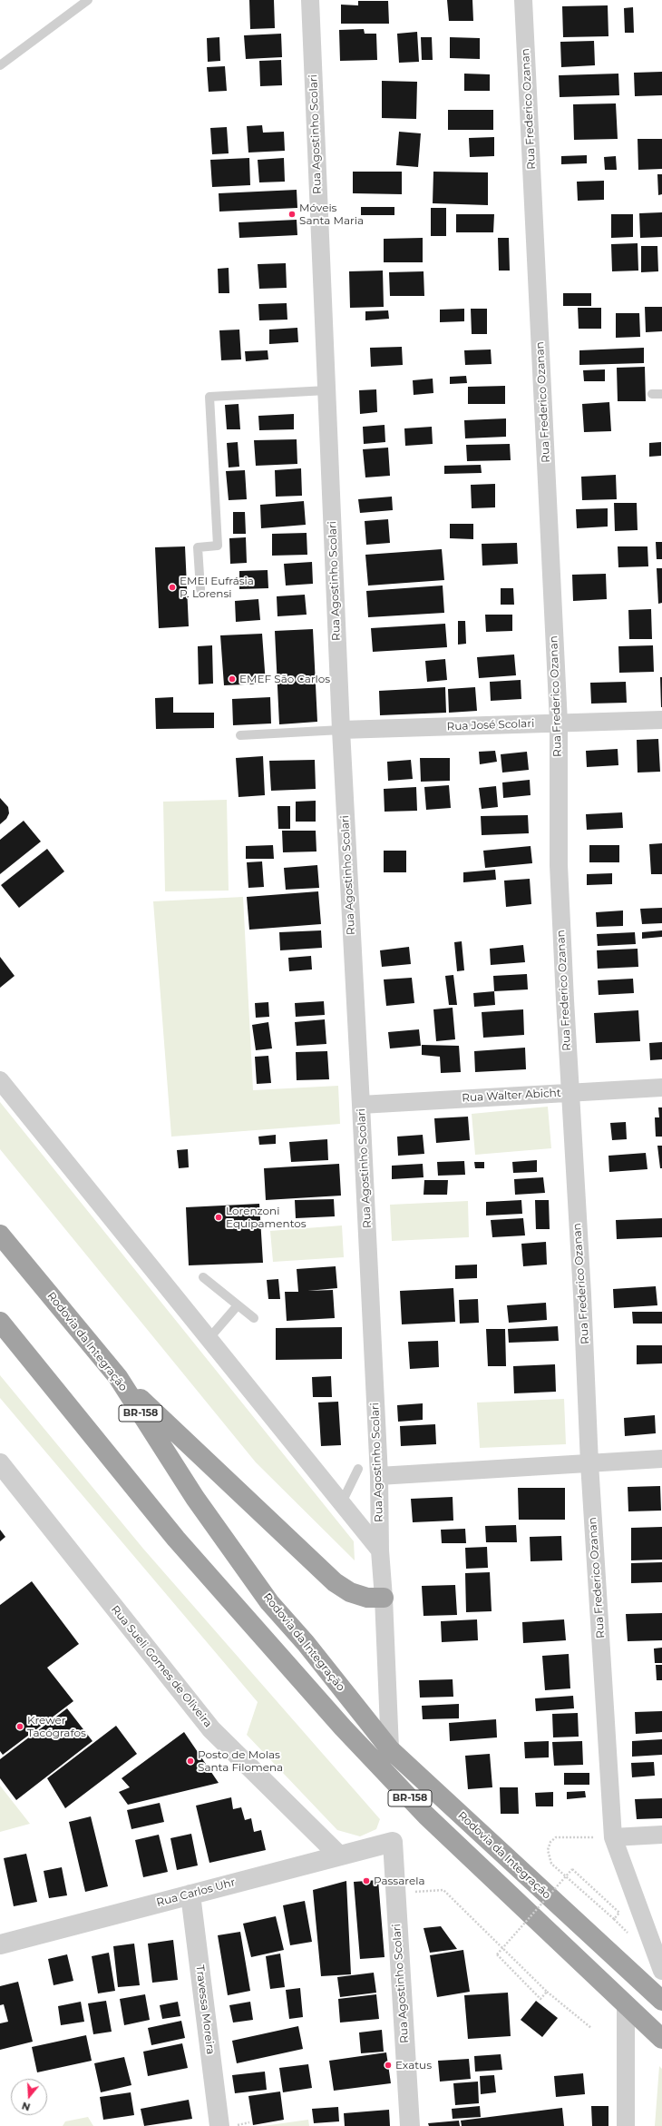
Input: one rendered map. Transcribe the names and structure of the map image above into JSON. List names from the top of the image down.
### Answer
{
  "streets": {
    "highway": ["Rodovia da Integração", "BR-158"],
    "street": [
      "Rua Frederico Ozanan",
      "Rua Agostinho Scolari",
      "Rua José Scolari",
      "Rua Walter Abicht",
      "Rua Sueli Gomes de Oliveira",
      "Rua Carlos Uhr",
      "Travessa Moreira"
    ]
  },
  "crossings": [
    ["Rua Frederico Ozanan", "Rua José Scolari"],
    ["Rua Frederico Ozanan", "Rua Walter Abicht"],
    ["Rua Agostinho Scolari", "Rua José Scolari"],
    ["Rua Agostinho Scolari", "Rua Walter Abicht"],
    ["Rua Agostinho Scolari", "Rodovia da Integração"],
    ["Rua Agostinho Scolari", "Rua Carlos Uhr"],
    ["Rua Sueli Gomes de Oliveira", "Rua Carlos Uhr"],
    ["Rua Carlos Uhr", "Travessa Moreira"]
  ],
  "places": [
    "Móveis Santa Maria",
    "EMEI Eufrásia P. Lorensi",
    "EMEF São Carlos",
    "Lorenzoni Equipamentos",
    "Krewer Tacógrafos",
    "Posto de Molas Santa Filomena",
    "Passarela",
    "Exatus"
  ],
  "north": "bottom"
}
